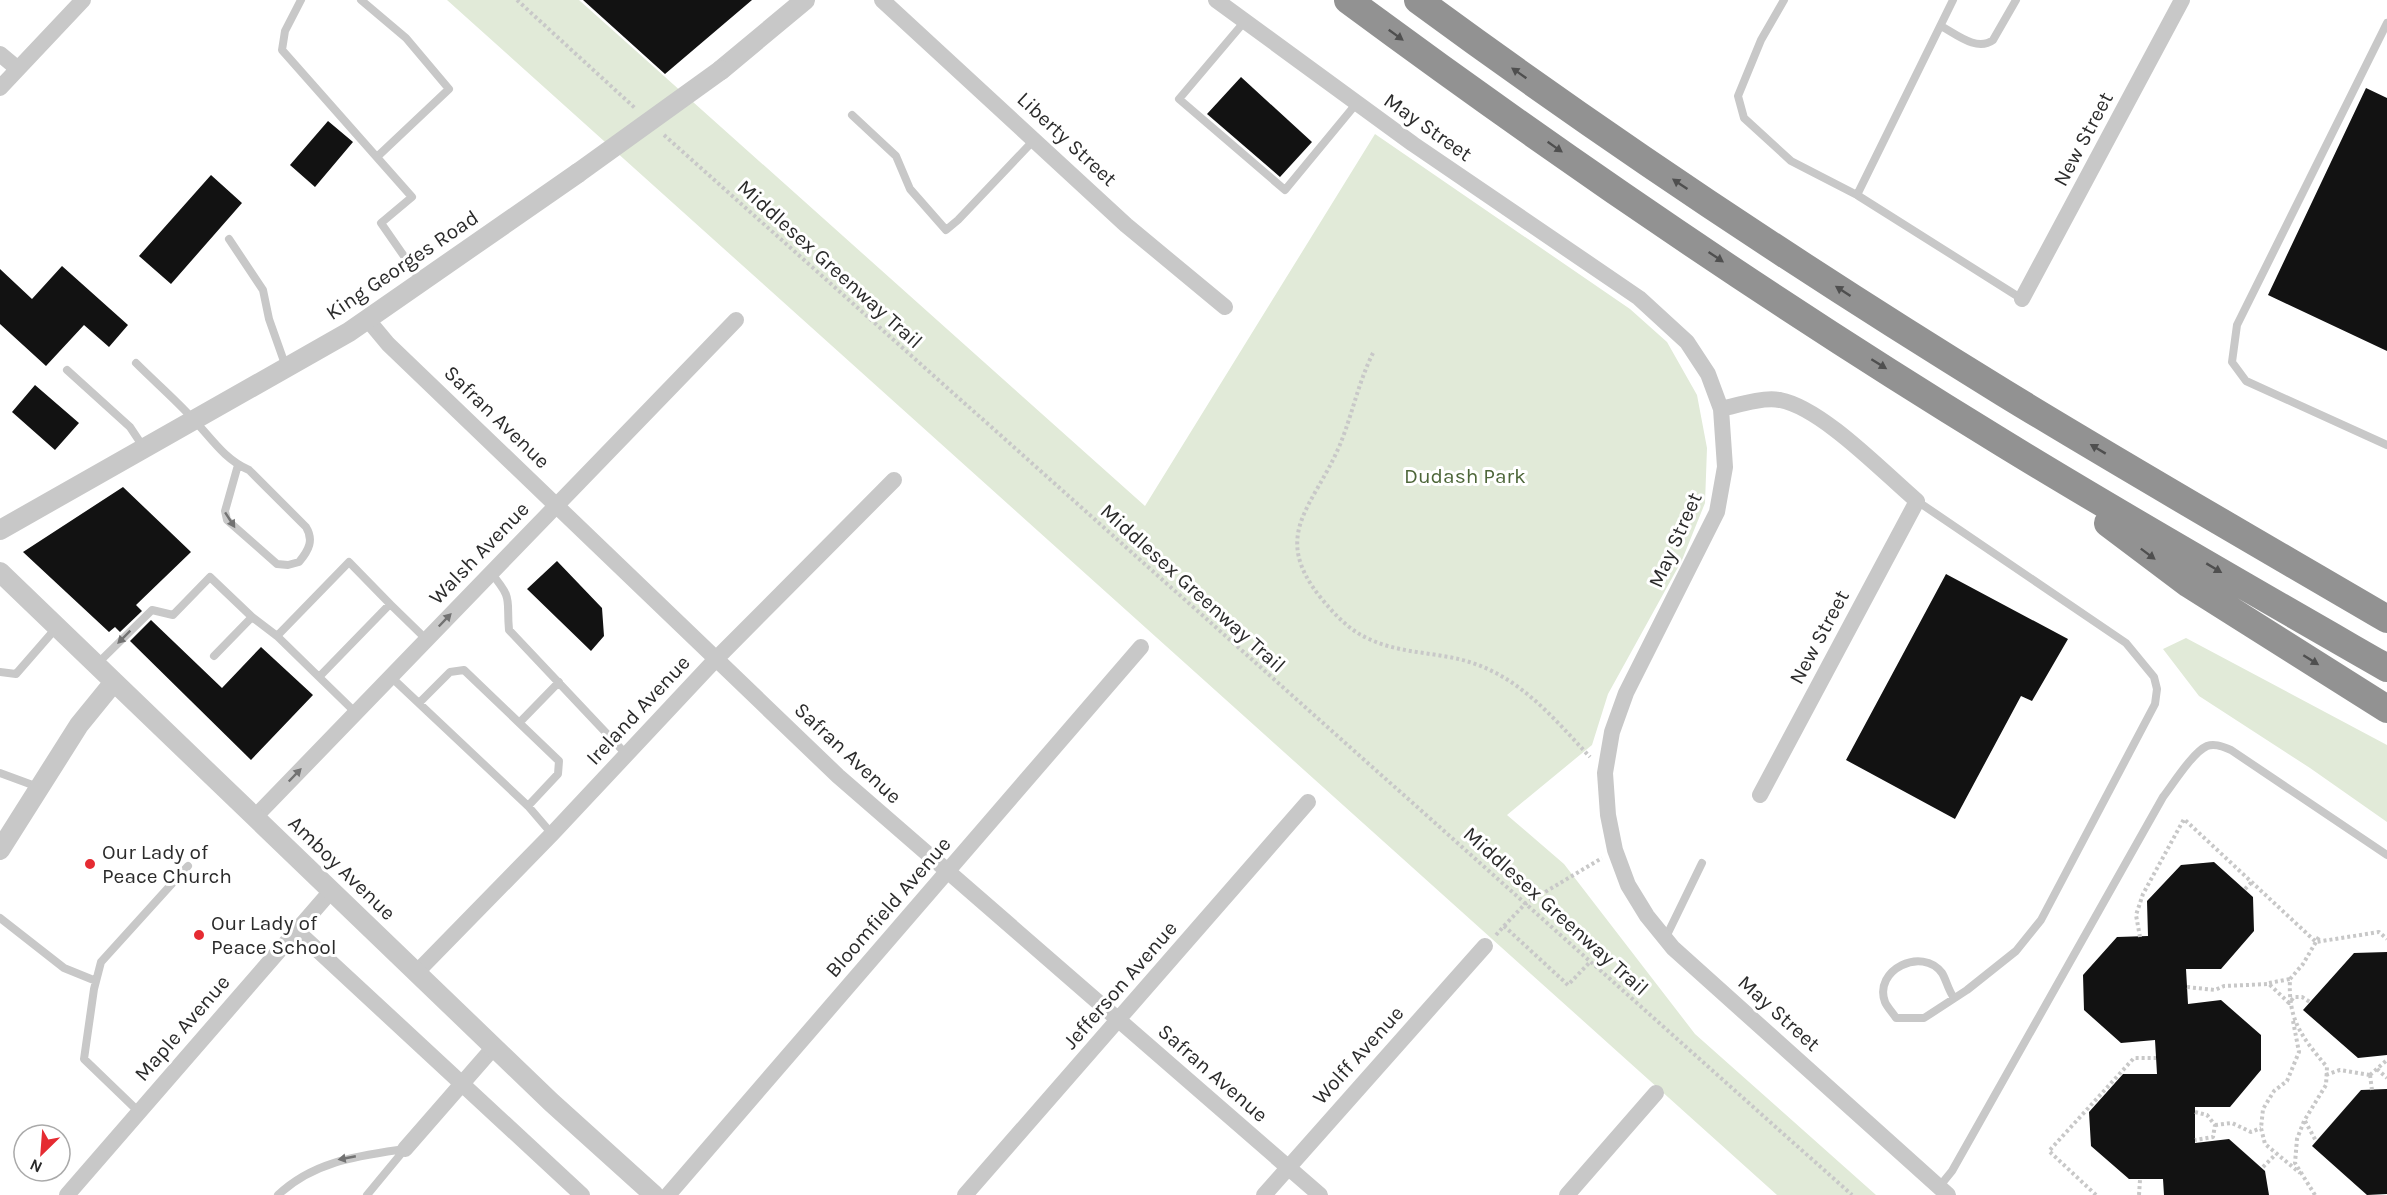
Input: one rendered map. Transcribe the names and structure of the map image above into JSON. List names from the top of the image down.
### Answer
{
  "streets": {
    "street": [
      "May Street",
      "Liberty Street",
      "New Street",
      "King Georges Road",
      "Safran Avenue",
      "Walsh Avenue",
      "Ireland Avenue",
      "Amboy Avenue",
      "Bloomfield Avenue",
      "Jefferson Avenue",
      "Maple Avenue",
      "Wolff Avenue"
    ],
    "path": ["Middlesex Greenway Trail"]
  },
  "crossings": [
    ["King Georges Road", "Safran Avenue"],
    ["Safran Avenue", "Walsh Avenue"],
    ["Safran Avenue", "Ireland Avenue"],
    ["Safran Avenue", "Bloomfield Avenue"],
    ["Safran Avenue", "Jefferson Avenue"],
    ["Safran Avenue", "Wolff Avenue"],
    ["Walsh Avenue", "Amboy Avenue"],
    ["Ireland Avenue", "Amboy Avenue"],
    ["Amboy Avenue", "Maple Avenue"]
  ],
  "parks": ["Dudash Park"],
  "places": ["Our Lady of Peace Church", "Our Lady of Peace School"],
  "north": "bottom left"
}
